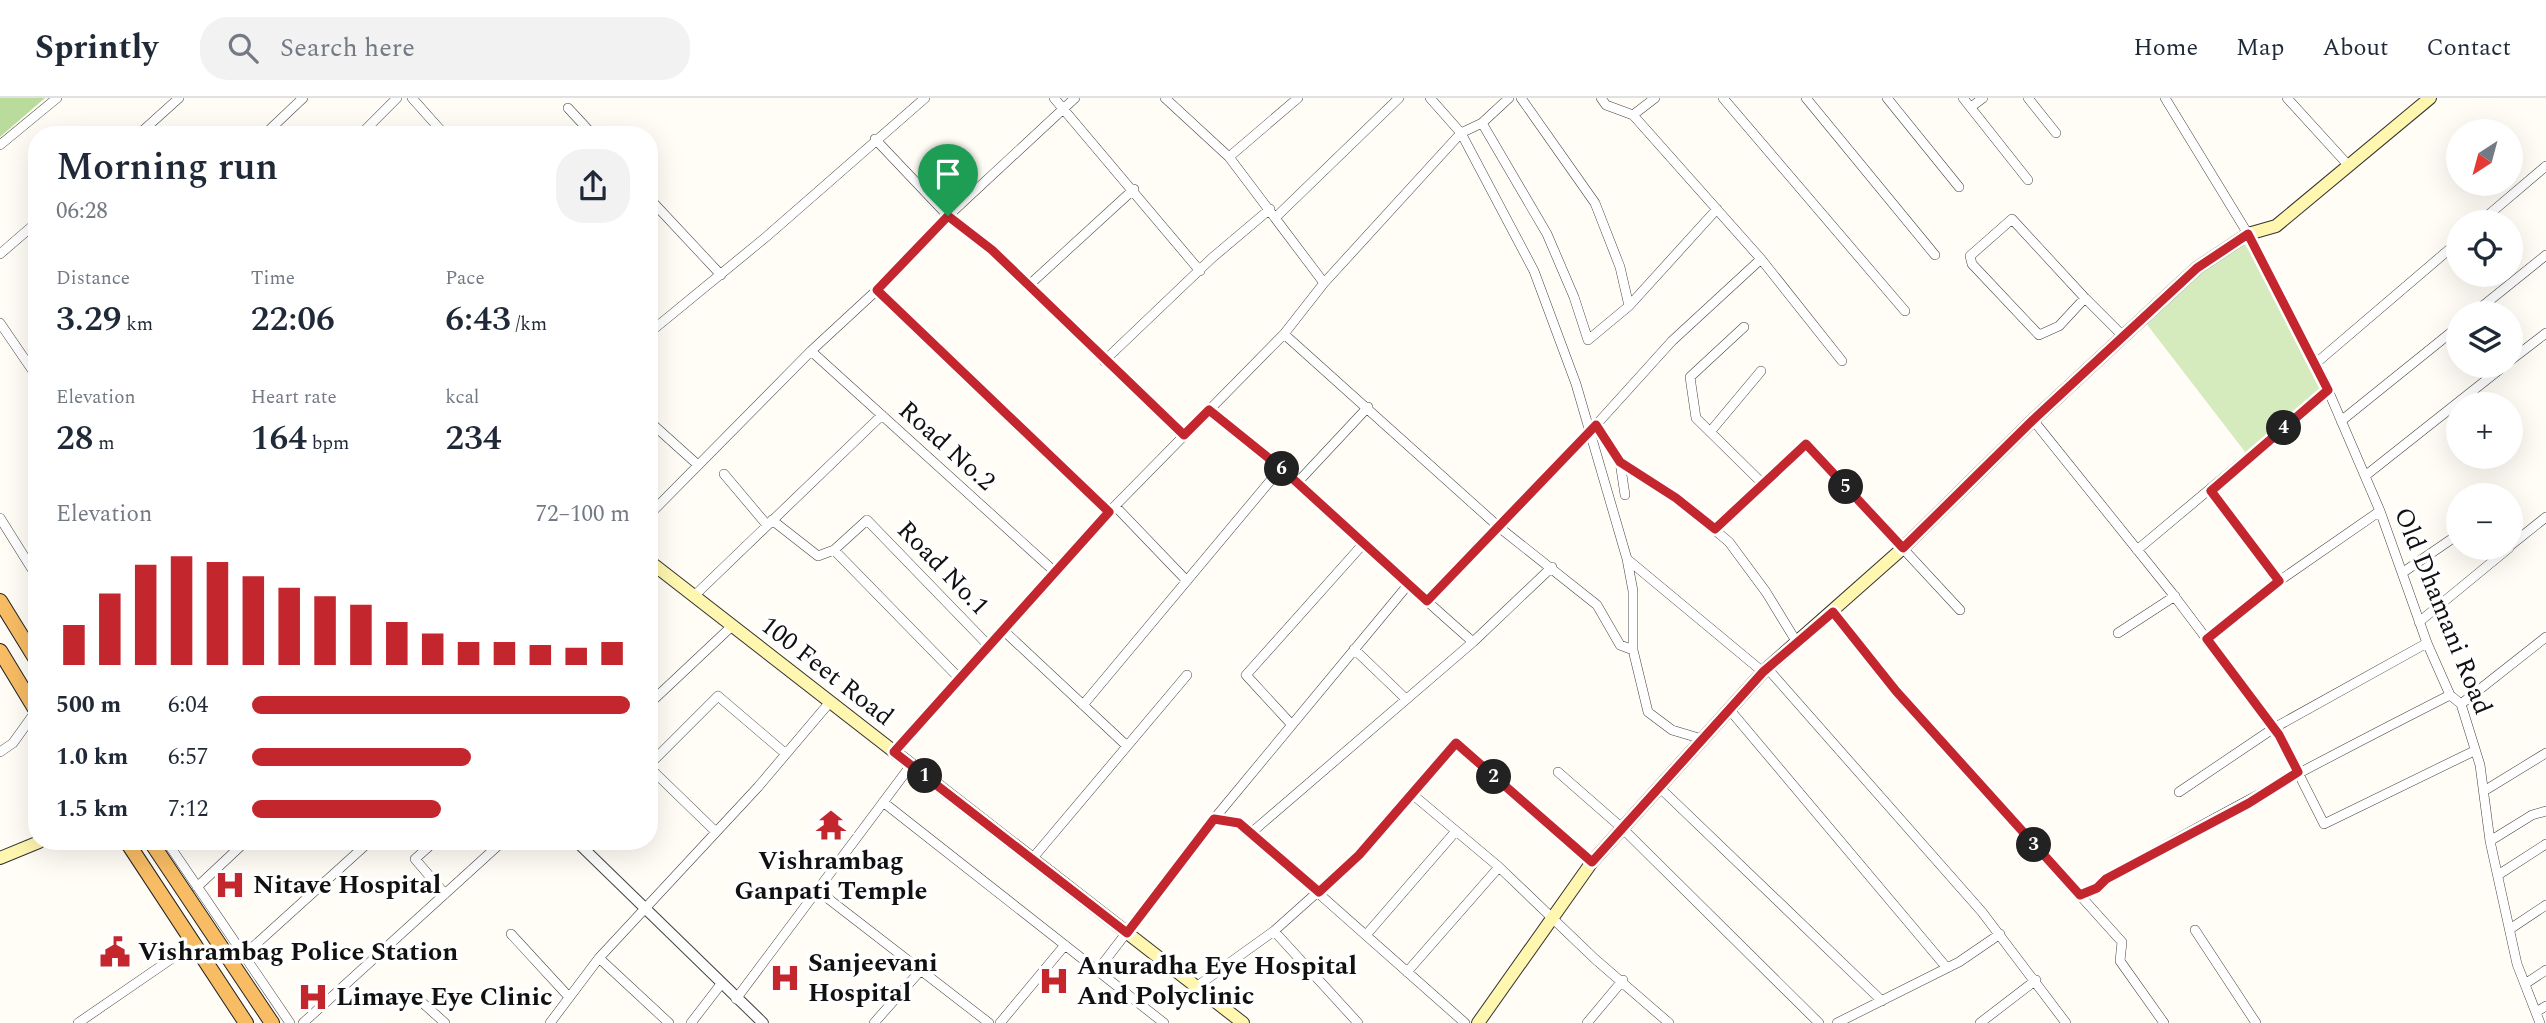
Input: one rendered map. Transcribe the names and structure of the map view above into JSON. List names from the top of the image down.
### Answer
{
  "streets": {
    "main road": ["100 Feet Road"],
    "street": ["Road No.2", "Road No.1", "Old Dhamani Road"]
  },
  "places": {
    "temple": ["Vishrambag Ganpati Temple"],
    "hospital": [
      "Nitave Hospital",
      "Sanjeevani Hospital",
      "Anuradha Eye Hospital And Polyclinic",
      "Limaye Eye Clinic"
    ],
    "public building": ["Vishrambag Police Station"]
  },
  "north": "bottom left",
  "page": {
    "header": "Sprintly",
    "search": "Search here",
    "nav": [
      "Home",
      "Map",
      "About",
      "Contact"
    ],
    "map_buttons": ["+", "−"],
    "heading": ["Morning run", "06:28"],
    "stats": [
      ["Distance", "3.29 km"],
      ["Time", "22:06"],
      ["Pace", "6:43 /km"],
      ["Elevation", "28 m"],
      ["Heart rate", "164 bpm"],
      ["kcal", "234"]
    ],
    "pins": [
      "4",
      "6",
      "5",
      "1",
      "2",
      "3"
    ],
    "chart": ["Elevation", "72–100 m"],
    "list": [
      {
        "name": "500 m",
        "note": "6:04"
      },
      {
        "name": "1.0 km",
        "note": "6:57"
      },
      {
        "name": "1.5 km",
        "note": "7:12"
      }
    ]
  }
}
